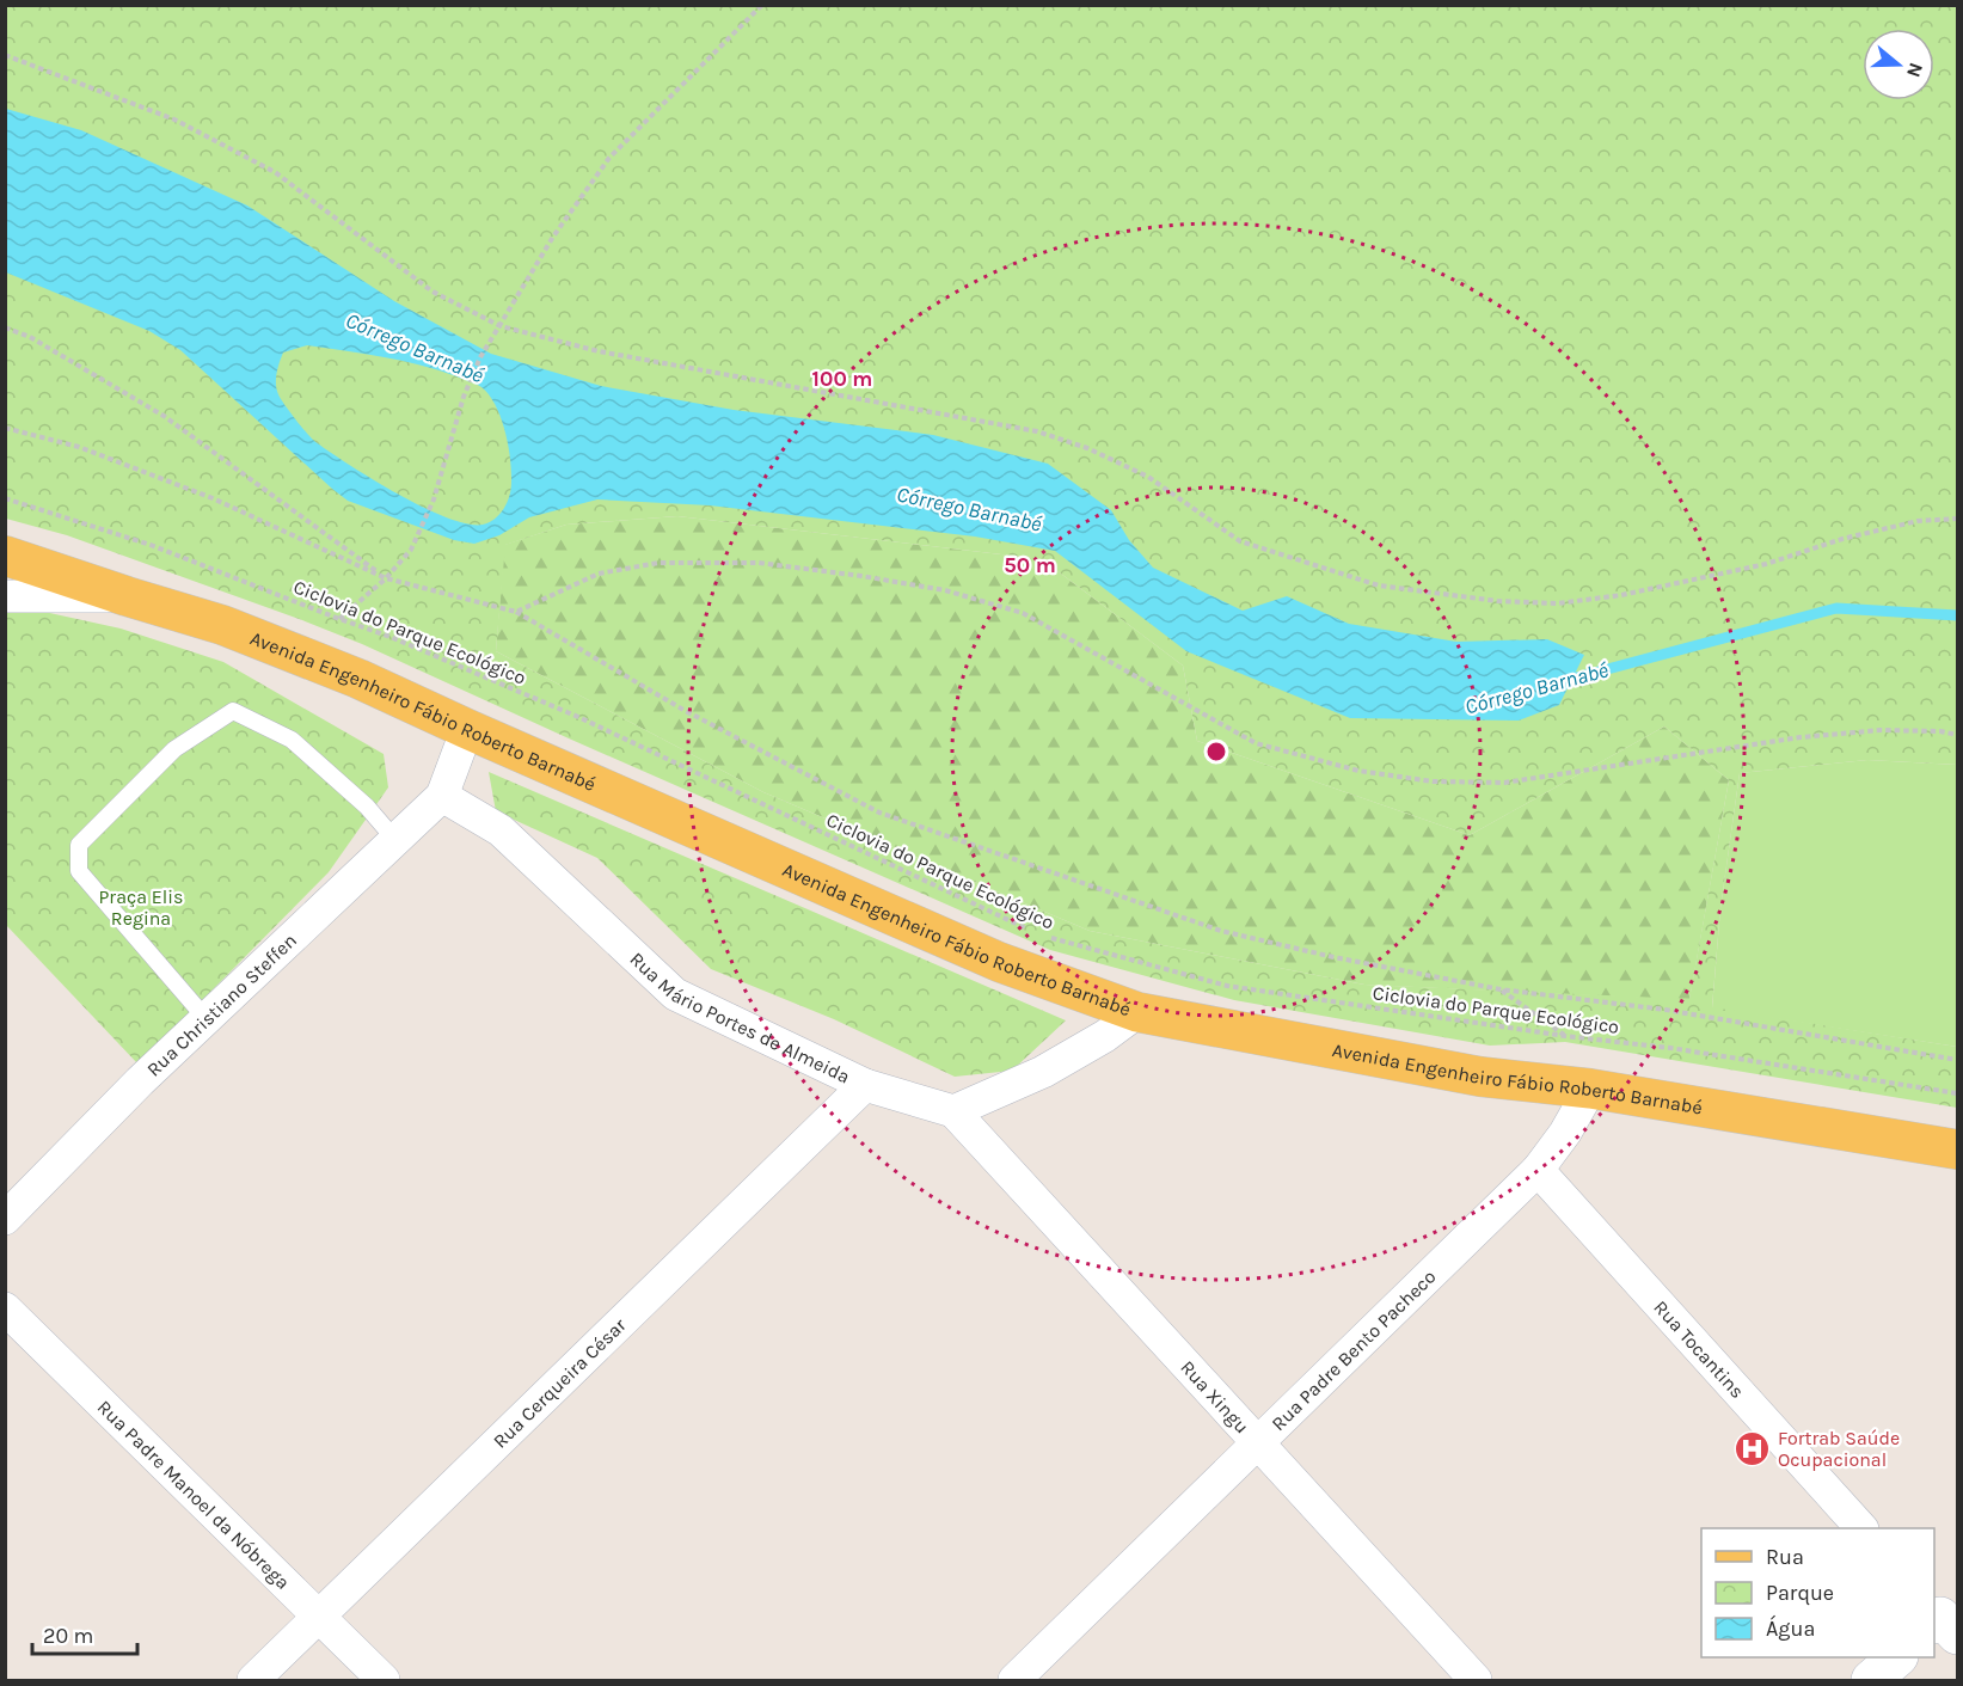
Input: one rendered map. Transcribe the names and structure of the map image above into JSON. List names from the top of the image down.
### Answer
{
  "streets": {
    "main road": ["Avenida Engenheiro Fábio Roberto Barnabé"],
    "street": [
      "Rua Christiano Steffen",
      "Rua Mário Portes de Almeida",
      "Rua Padre Bento Pacheco",
      "Rua Tocantins",
      "Rua Cerqueira César",
      "Rua Xingu",
      "Rua Padre Manoel da Nóbrega"
    ],
    "path": ["Ciclovia do Parque Ecológico"]
  },
  "crossings": [
    ["Avenida Engenheiro Fábio Roberto Barnabé", "Rua Padre Bento Pacheco"],
    ["Rua Christiano Steffen", "Rua Mário Portes de Almeida"],
    ["Rua Mário Portes de Almeida", "Rua Cerqueira César"],
    ["Rua Mário Portes de Almeida", "Rua Xingu"],
    ["Rua Padre Bento Pacheco", "Rua Tocantins"],
    ["Rua Padre Bento Pacheco", "Rua Xingu"],
    ["Rua Cerqueira César", "Rua Padre Manoel da Nóbrega"]
  ],
  "water": ["Córrego Barnabé"],
  "parks": ["Praça Elis Regina"],
  "places": {
    "hospital": ["Fortrab Saúde Ocupacional"]
  },
  "legend": ["Rua", "Parque", "Água"],
  "scale_bar": "20 m",
  "north": "right",
  "rings": ["100 m", "50 m"]
}
